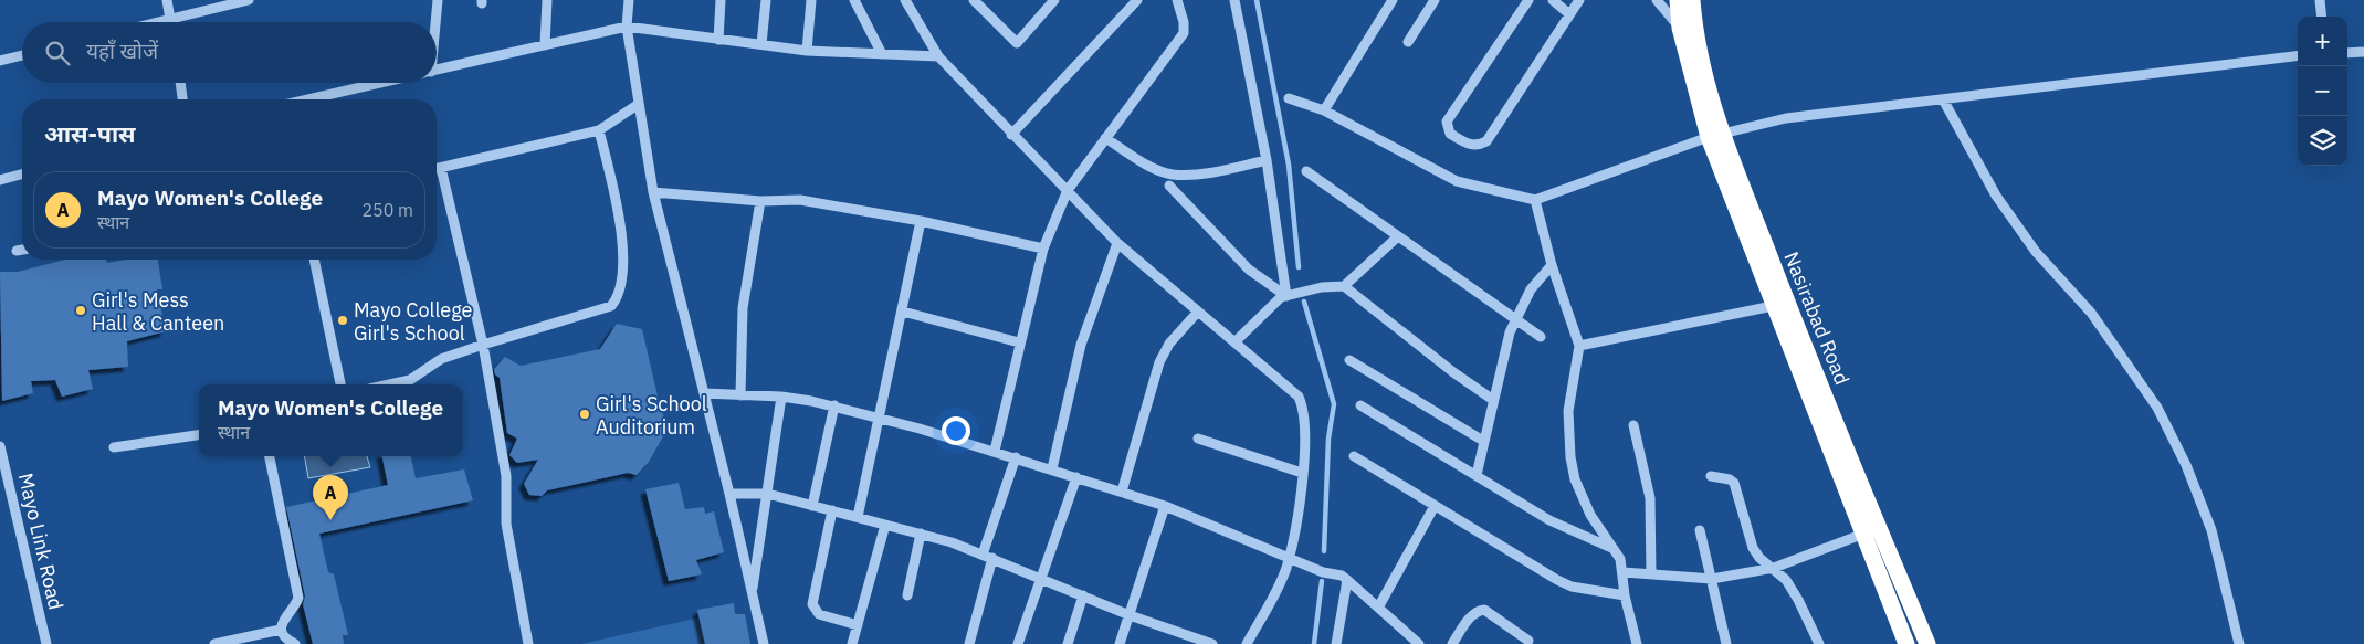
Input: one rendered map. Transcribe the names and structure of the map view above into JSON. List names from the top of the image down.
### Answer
{
  "streets": {
    "highway": ["Nasirabad Road"],
    "street": ["Mayo Link Road"]
  },
  "places": ["Girl's Mess Hall & Canteen", "Mayo College Girl's School", "Girl's School Auditorium"],
  "page": {
    "map_buttons": ["+", "−"],
    "search": "यहाँ खोजें",
    "heading": "आस-पास",
    "list": [
      {
        "mark": "A",
        "name": "Mayo Women's College",
        "note": "स्थान",
        "value": "250 m"
      }
    ],
    "popup": ["Mayo Women's College", "स्थान"],
    "pins": "A"
  }
}
